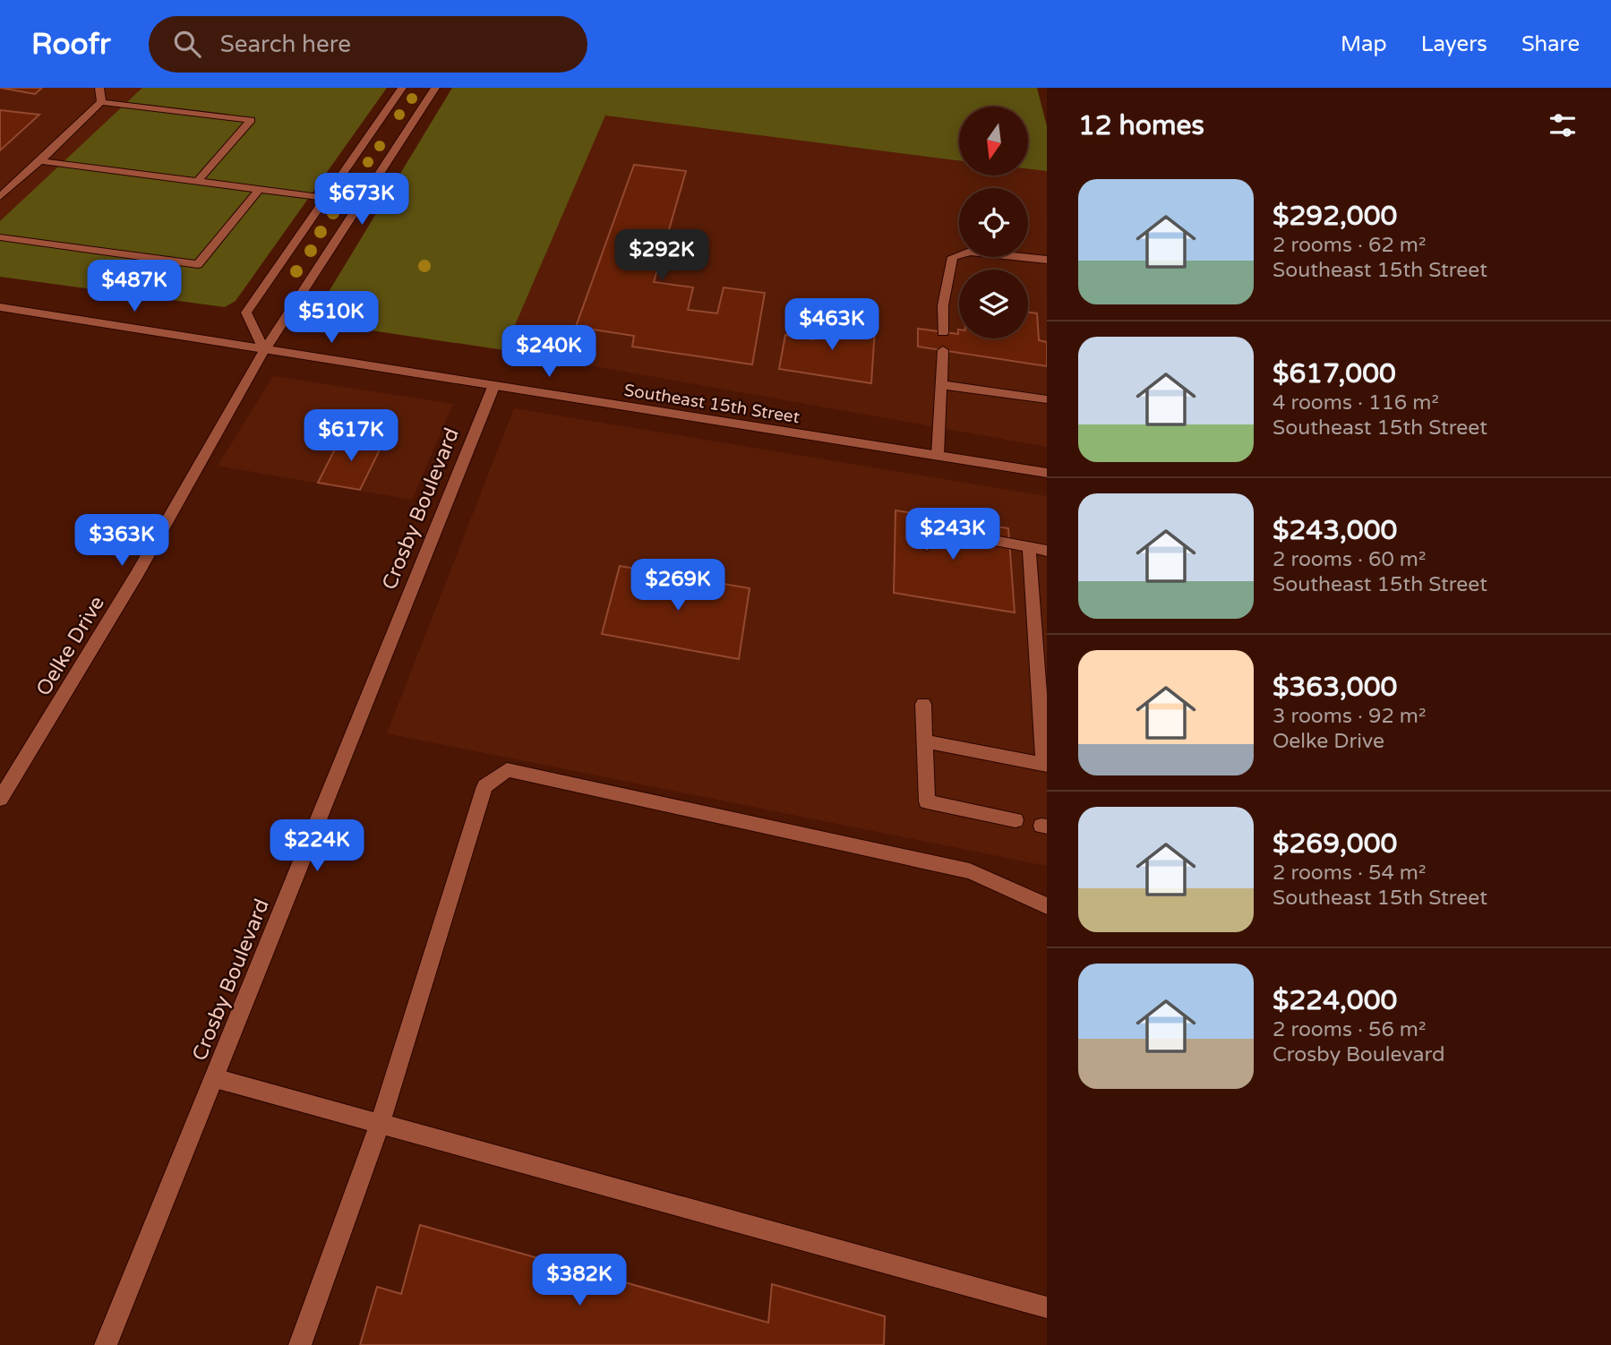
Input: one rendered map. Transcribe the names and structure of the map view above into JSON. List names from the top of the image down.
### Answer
{
  "streets": {
    "street": ["Southeast 15th Street", "Crosby Boulevard", "Oelke Drive"]
  },
  "crossings": [
    ["Southeast 15th Street", "Crosby Boulevard"],
    ["Southeast 15th Street", "Oelke Drive"]
  ],
  "north": "bottom",
  "page": {
    "header": "Roofr",
    "search": "Search here",
    "nav": ["Map", "Layers", "Share"],
    "heading": "12 homes",
    "list": [
      {
        "name": "$292,000",
        "note": "2 rooms · 62 m² · Southeast 15th Street"
      },
      {
        "name": "$617,000",
        "note": "4 rooms · 116 m² · Southeast 15th Street"
      },
      {
        "name": "$243,000",
        "note": "2 rooms · 60 m² · Southeast 15th Street"
      },
      {
        "name": "$363,000",
        "note": "3 rooms · 92 m² · Oelke Drive"
      },
      {
        "name": "$269,000",
        "note": "2 rooms · 54 m² · Southeast 15th Street"
      },
      {
        "name": "$224,000",
        "note": "2 rooms · 56 m² · Crosby Boulevard"
      }
    ],
    "price": [
      "$673K",
      "$292K",
      "$487K",
      "$510K",
      "$463K",
      "$240K",
      "$617K",
      "$243K",
      "$363K",
      "$269K",
      "$224K",
      "$382K"
    ]
  }
}
